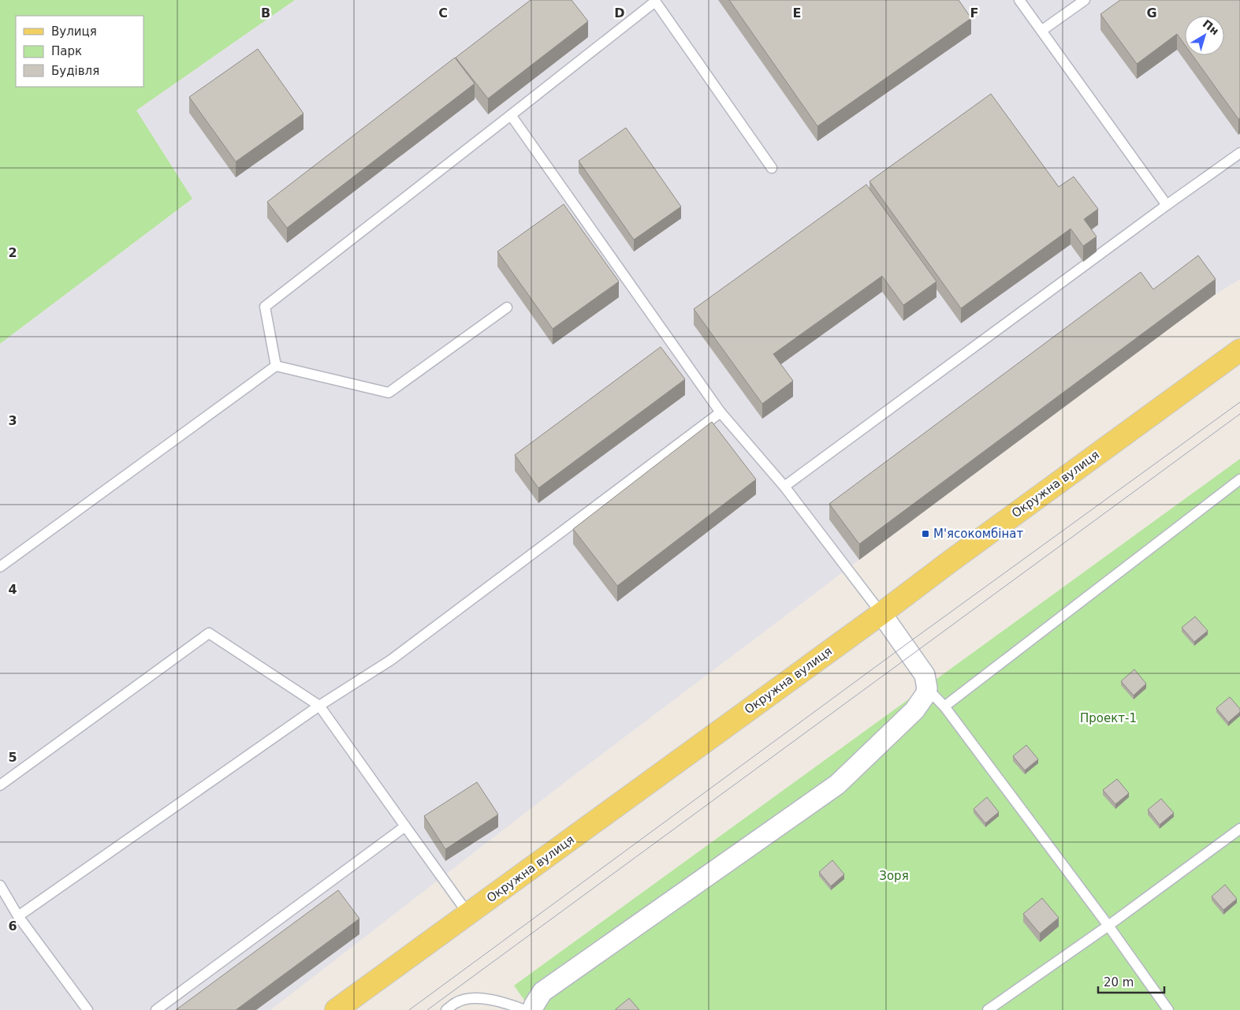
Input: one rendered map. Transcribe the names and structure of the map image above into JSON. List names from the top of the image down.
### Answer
{
  "streets": {
    "main road": ["Окружна вулиця"]
  },
  "parks": ["Проект-1", "Зоря"],
  "places": {
    "transit": ["М'ясокомбінат"]
  },
  "legend": ["Вулиця", "Парк", "Будівля"],
  "scale_bar": "20 m",
  "north": "top right",
  "grid": {
    "columns": [
      "B",
      "C",
      "D",
      "E",
      "F",
      "G"
    ],
    "rows": [
      "2",
      "3",
      "4",
      "5",
      "6"
    ]
  }
}
